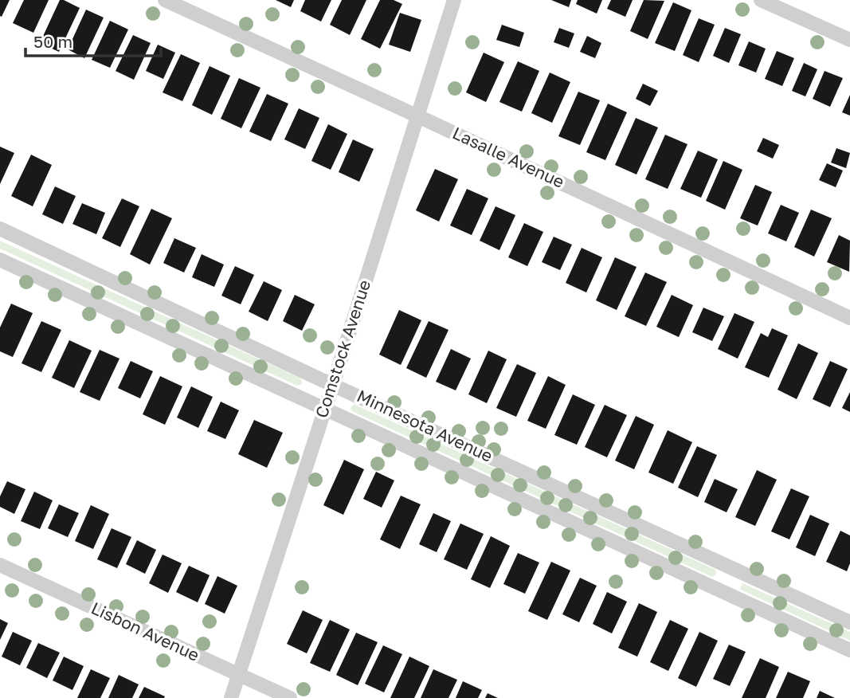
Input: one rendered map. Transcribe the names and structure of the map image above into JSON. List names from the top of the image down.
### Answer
{
  "streets": {
    "street": [
      "Lasalle Avenue",
      "Comstock Avenue",
      "Minnesota Avenue",
      "Lisbon Avenue"
    ]
  },
  "crossings": [
    ["Lasalle Avenue", "Comstock Avenue"],
    ["Comstock Avenue", "Minnesota Avenue"],
    ["Comstock Avenue", "Lisbon Avenue"]
  ],
  "scale_bar": "50 m"
}
